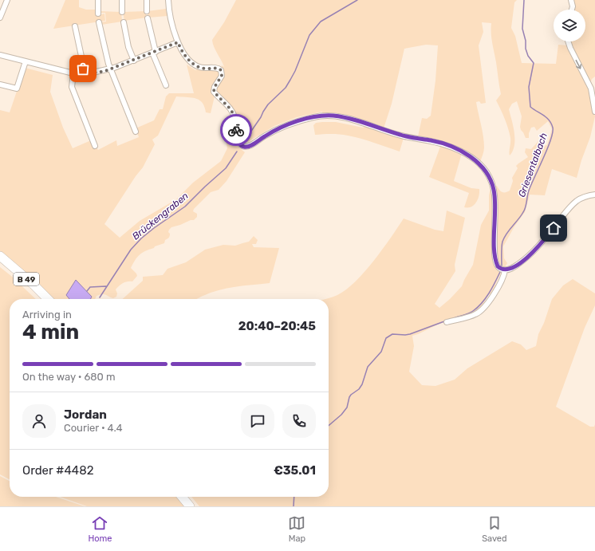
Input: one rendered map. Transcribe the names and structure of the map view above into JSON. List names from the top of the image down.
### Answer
{
  "streets": {
    "highway": ["B 49"]
  },
  "water": ["Griesentalbach", "Brückengraben"],
  "page": {
    "heading": ["4 min", "Arriving in", "20:40–20:45"],
    "panel": [
      "Jordan",
      "Courier · 4.4",
      "Order #4482",
      "€35.01"
    ],
    "bar": "On the way · 680 m",
    "tabs": ["Home", "Map", "Saved"]
  }
}
